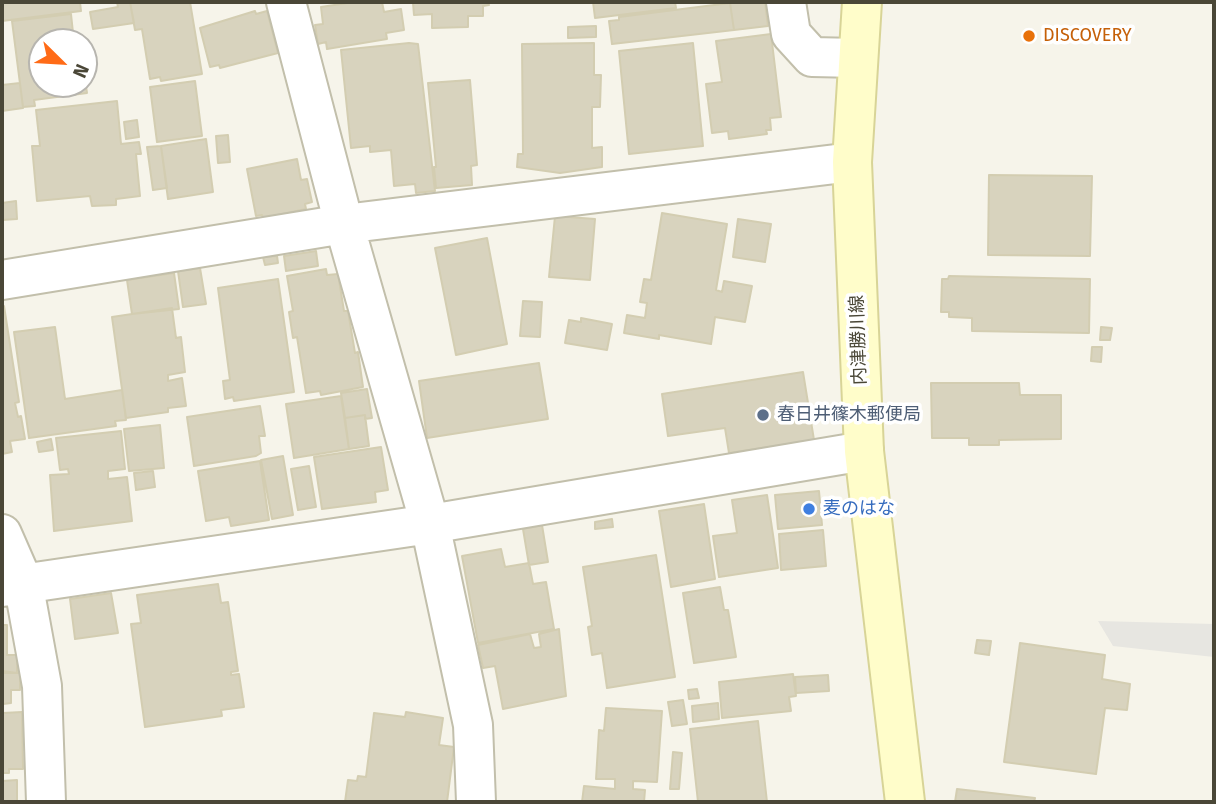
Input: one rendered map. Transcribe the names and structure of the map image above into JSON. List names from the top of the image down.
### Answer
{
  "streets": {
    "main road": ["内津勝川線"]
  },
  "places": ["DISCOVERY", "春日井篠木郵便局", "麦のはな"],
  "north": "bottom right"
}
